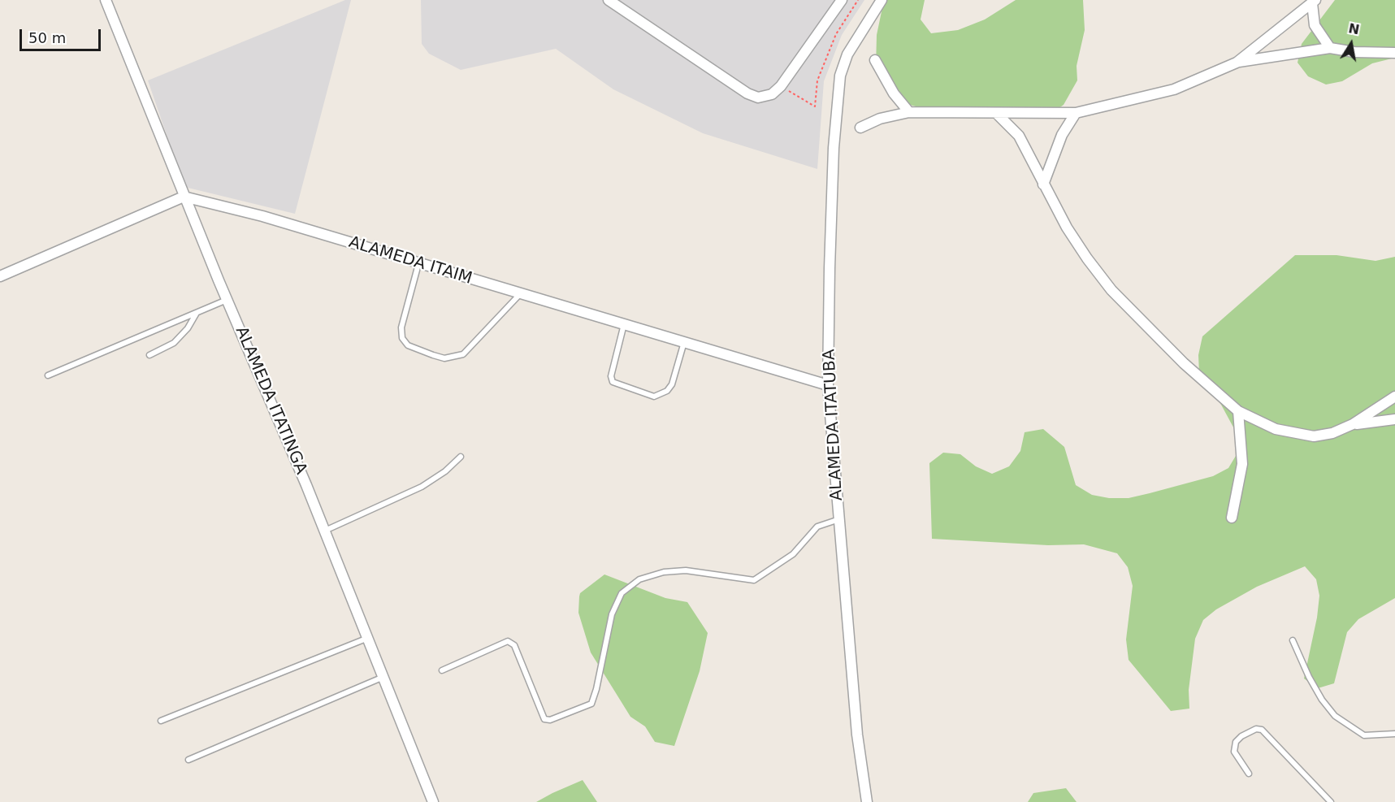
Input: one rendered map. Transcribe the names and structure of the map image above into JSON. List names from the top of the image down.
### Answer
{
  "streets": {
    "street": ["ALAMEDA ITAIM", "ALAMEDA ITATINGA", "ALAMEDA ITATUBA"]
  },
  "crossings": [
    ["ALAMEDA ITAIM", "ALAMEDA ITATINGA"],
    ["ALAMEDA ITAIM", "ALAMEDA ITATUBA"]
  ],
  "scale_bar": "50 m",
  "north": "top"
}
